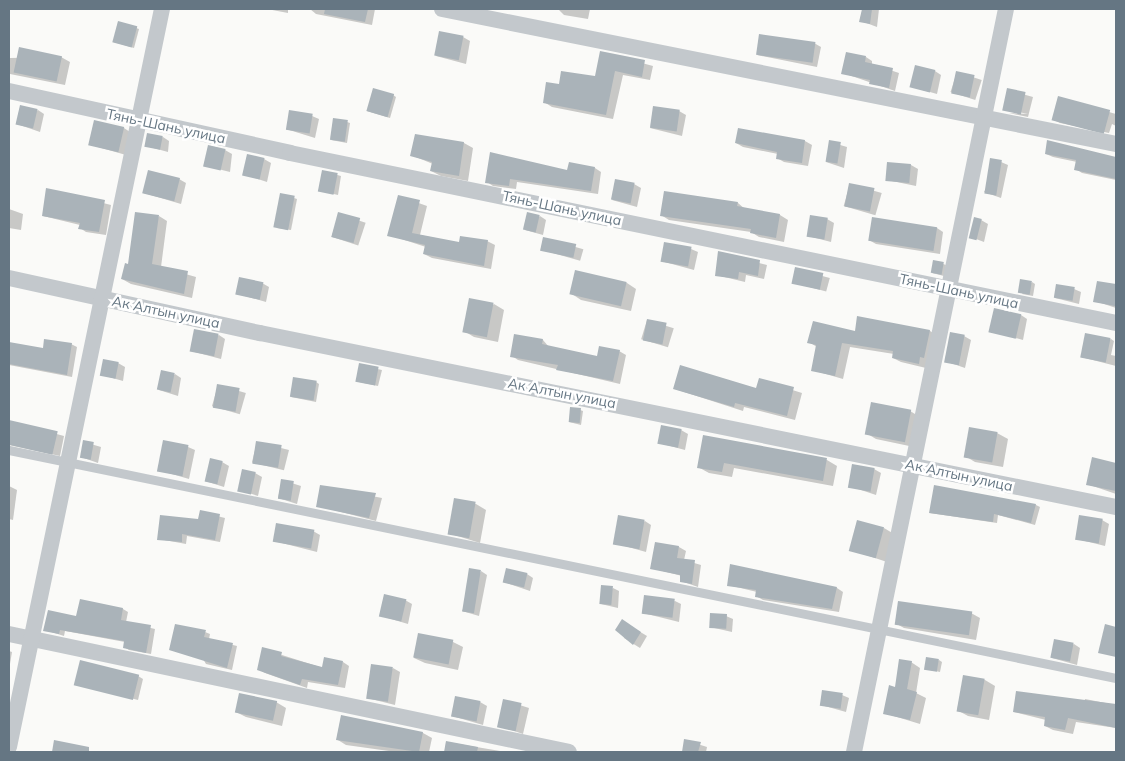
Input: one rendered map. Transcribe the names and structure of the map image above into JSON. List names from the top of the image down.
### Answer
{
  "streets": {
    "street": ["Тянь-Шань улица", "Ак Алтын улица"]
  }
}
